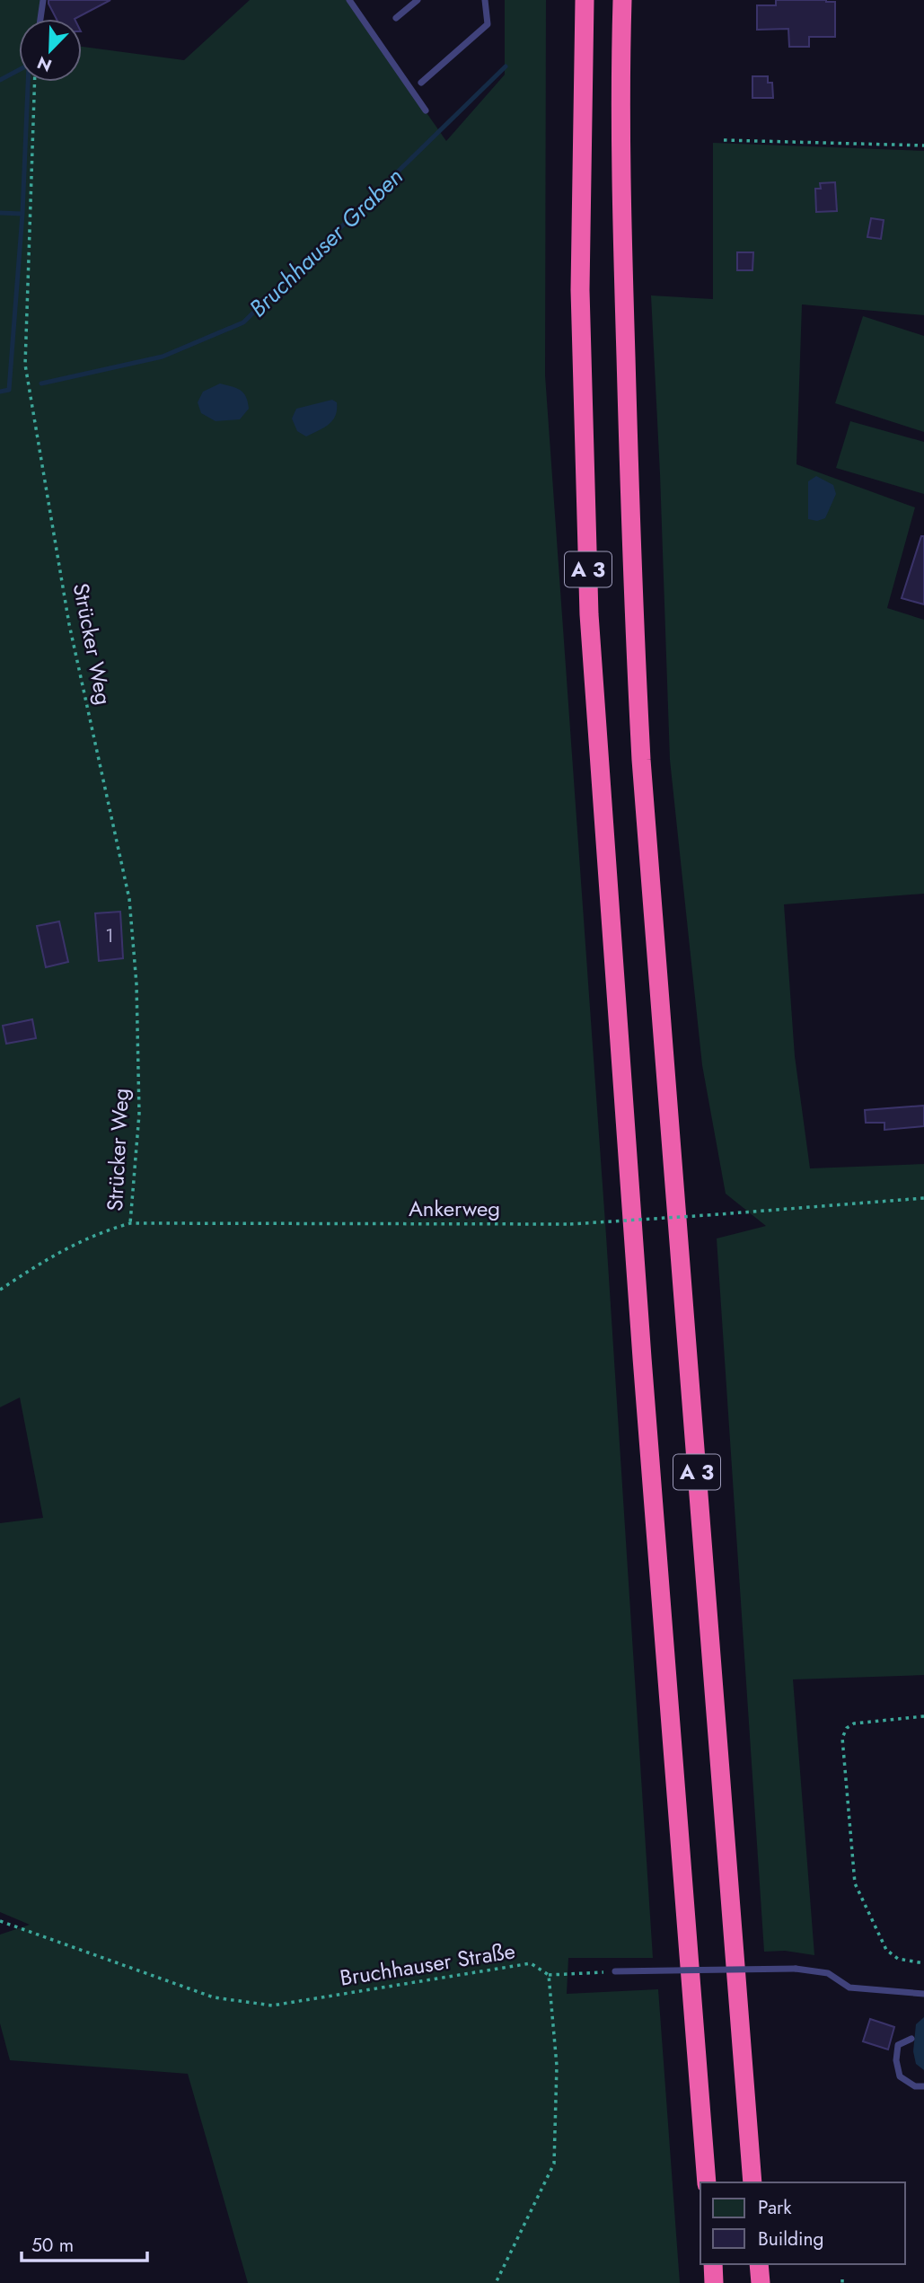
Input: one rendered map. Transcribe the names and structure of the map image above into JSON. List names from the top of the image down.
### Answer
{
  "streets": {
    "highway": ["A 3"],
    "path": ["Strücker Weg", "Ankerweg", "Bruchhauser Straße"]
  },
  "crossings": [
    ["Strücker Weg", "Ankerweg"]
  ],
  "water": ["Bruchhauser Graben"],
  "house_numbers": ["1"],
  "legend": ["Park", "Building"],
  "scale_bar": "50 m",
  "north": "bottom left"
}
